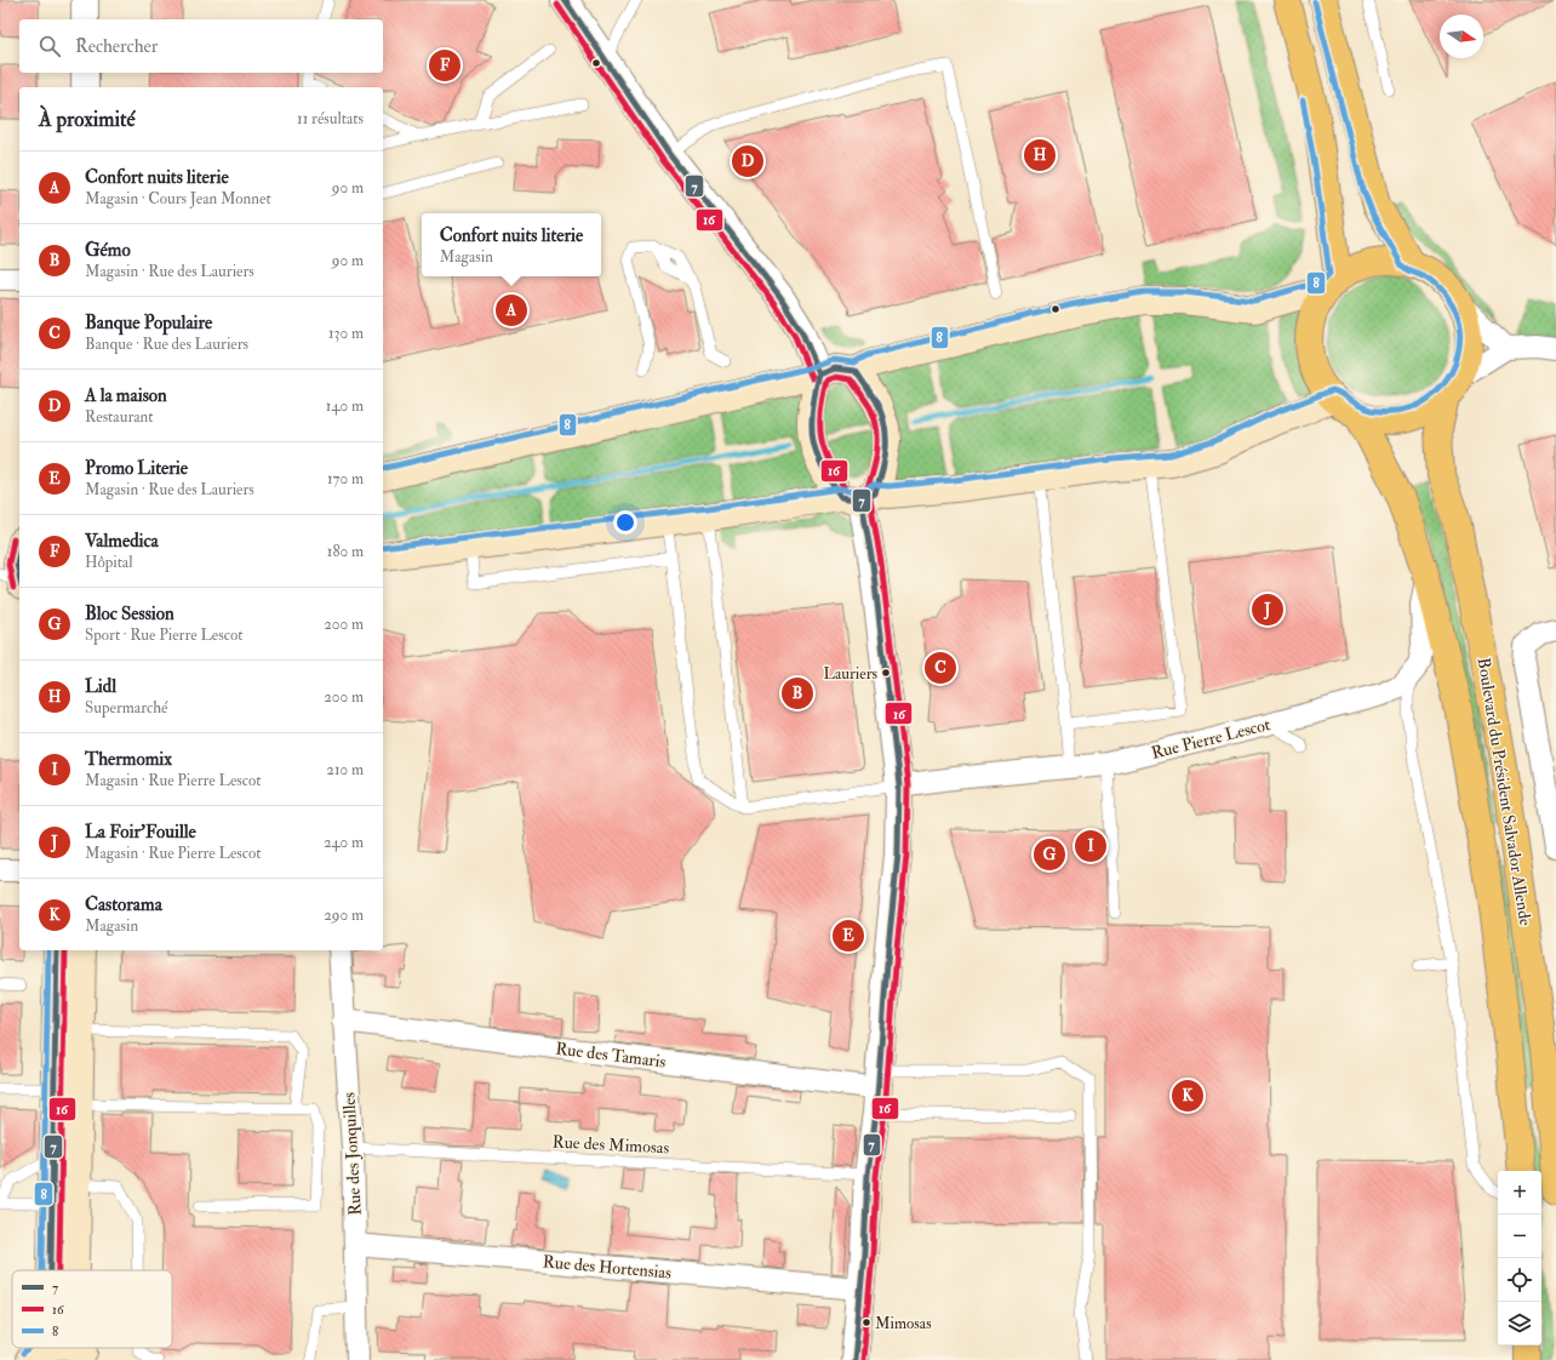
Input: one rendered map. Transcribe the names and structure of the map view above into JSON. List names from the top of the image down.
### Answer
{
  "streets": {
    "main road": ["Boulevard du Président Salvador Allende"],
    "street": [
      "Rue Pierre Lescot",
      "Rue des Tamaris",
      "Rue des Jonquilles",
      "Rue des Hortensias"
    ],
    "lane": ["Rue des Mimosas"]
  },
  "crossings": [
    ["Rue des Tamaris", "Rue des Jonquilles"],
    ["Rue des Mimosas", "Rue des Jonquilles"],
    ["Rue des Jonquilles", "Rue des Hortensias"]
  ],
  "places": ["Lauriers", "Mimosas"],
  "lines": ["transit line 7", "transit line 8", "transit line 16"],
  "legend": ["7", "16", "8"],
  "north": "right",
  "page": {
    "search": "Rechercher",
    "pins": [
      "F",
      "H",
      "D",
      "A",
      "J",
      "C",
      "B",
      "I",
      "G",
      "E",
      "K"
    ],
    "heading": ["À proximité", "11 résultats"],
    "list": [
      {
        "mark": "A",
        "name": "Confort nuits literie",
        "note": "Magasin · Cours Jean Monnet",
        "value": "90 m"
      },
      {
        "mark": "B",
        "name": "Gémo",
        "note": "Magasin · Rue des Lauriers",
        "value": "90 m"
      },
      {
        "mark": "C",
        "name": "Banque Populaire",
        "note": "Banque · Rue des Lauriers",
        "value": "130 m"
      },
      {
        "mark": "D",
        "name": "A la maison",
        "note": "Restaurant",
        "value": "140 m"
      },
      {
        "mark": "E",
        "name": "Promo Literie",
        "note": "Magasin · Rue des Lauriers",
        "value": "170 m"
      },
      {
        "mark": "F",
        "name": "Valmedica",
        "note": "Hôpital",
        "value": "180 m"
      },
      {
        "mark": "G",
        "name": "Bloc Session",
        "note": "Sport · Rue Pierre Lescot",
        "value": "200 m"
      },
      {
        "mark": "H",
        "name": "Lidl",
        "note": "Supermarché",
        "value": "200 m"
      },
      {
        "mark": "I",
        "name": "Thermomix",
        "note": "Magasin · Rue Pierre Lescot",
        "value": "210 m"
      },
      {
        "mark": "J",
        "name": "La Foir'Fouille",
        "note": "Magasin · Rue Pierre Lescot",
        "value": "240 m"
      },
      {
        "mark": "K",
        "name": "Castorama",
        "note": "Magasin",
        "value": "290 m"
      }
    ],
    "popup": ["Confort nuits literie", "Magasin"],
    "map_buttons": ["+", "−"]
  }
}
